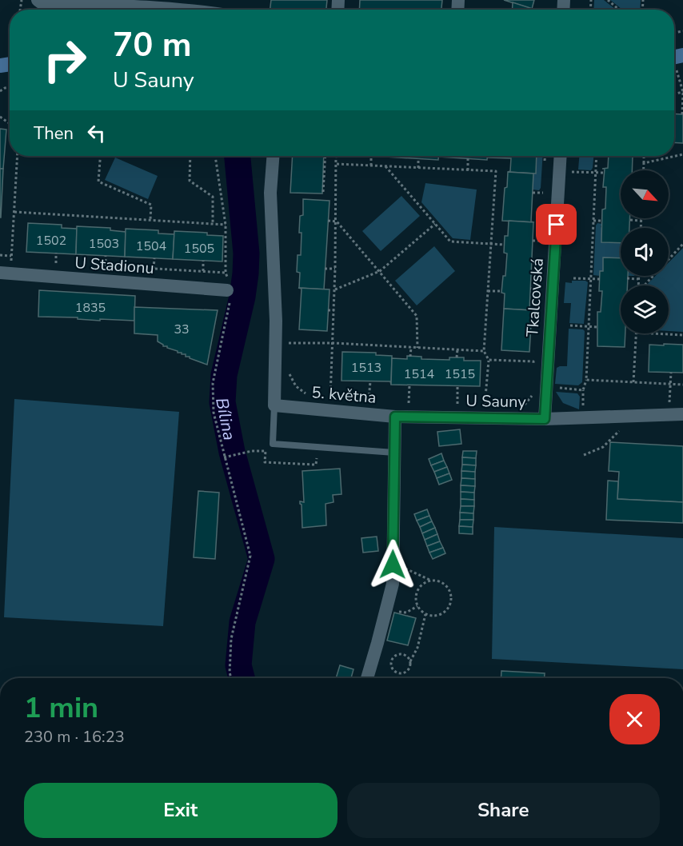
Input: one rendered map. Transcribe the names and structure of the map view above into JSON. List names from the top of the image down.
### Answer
{
  "streets": {
    "street": [
      "U Stadionu",
      "Tkalcovská",
      "5. května",
      "U Sauny"
    ]
  },
  "crossings": [
    ["Tkalcovská", "U Sauny"],
    ["5. května", "U Sauny"]
  ],
  "water": ["Bílina"],
  "house_numbers": [
    "1502",
    "1503",
    "1504",
    "1505",
    "1835",
    "33",
    "1513",
    "1514",
    "1515"
  ],
  "north": "bottom right",
  "page": {
    "turn": ["70 m", "U Sauny"],
    "then": "Then",
    "heading": ["1 min", "230 m · 16:23"],
    "buttons": ["Exit", "Share"]
  }
}
